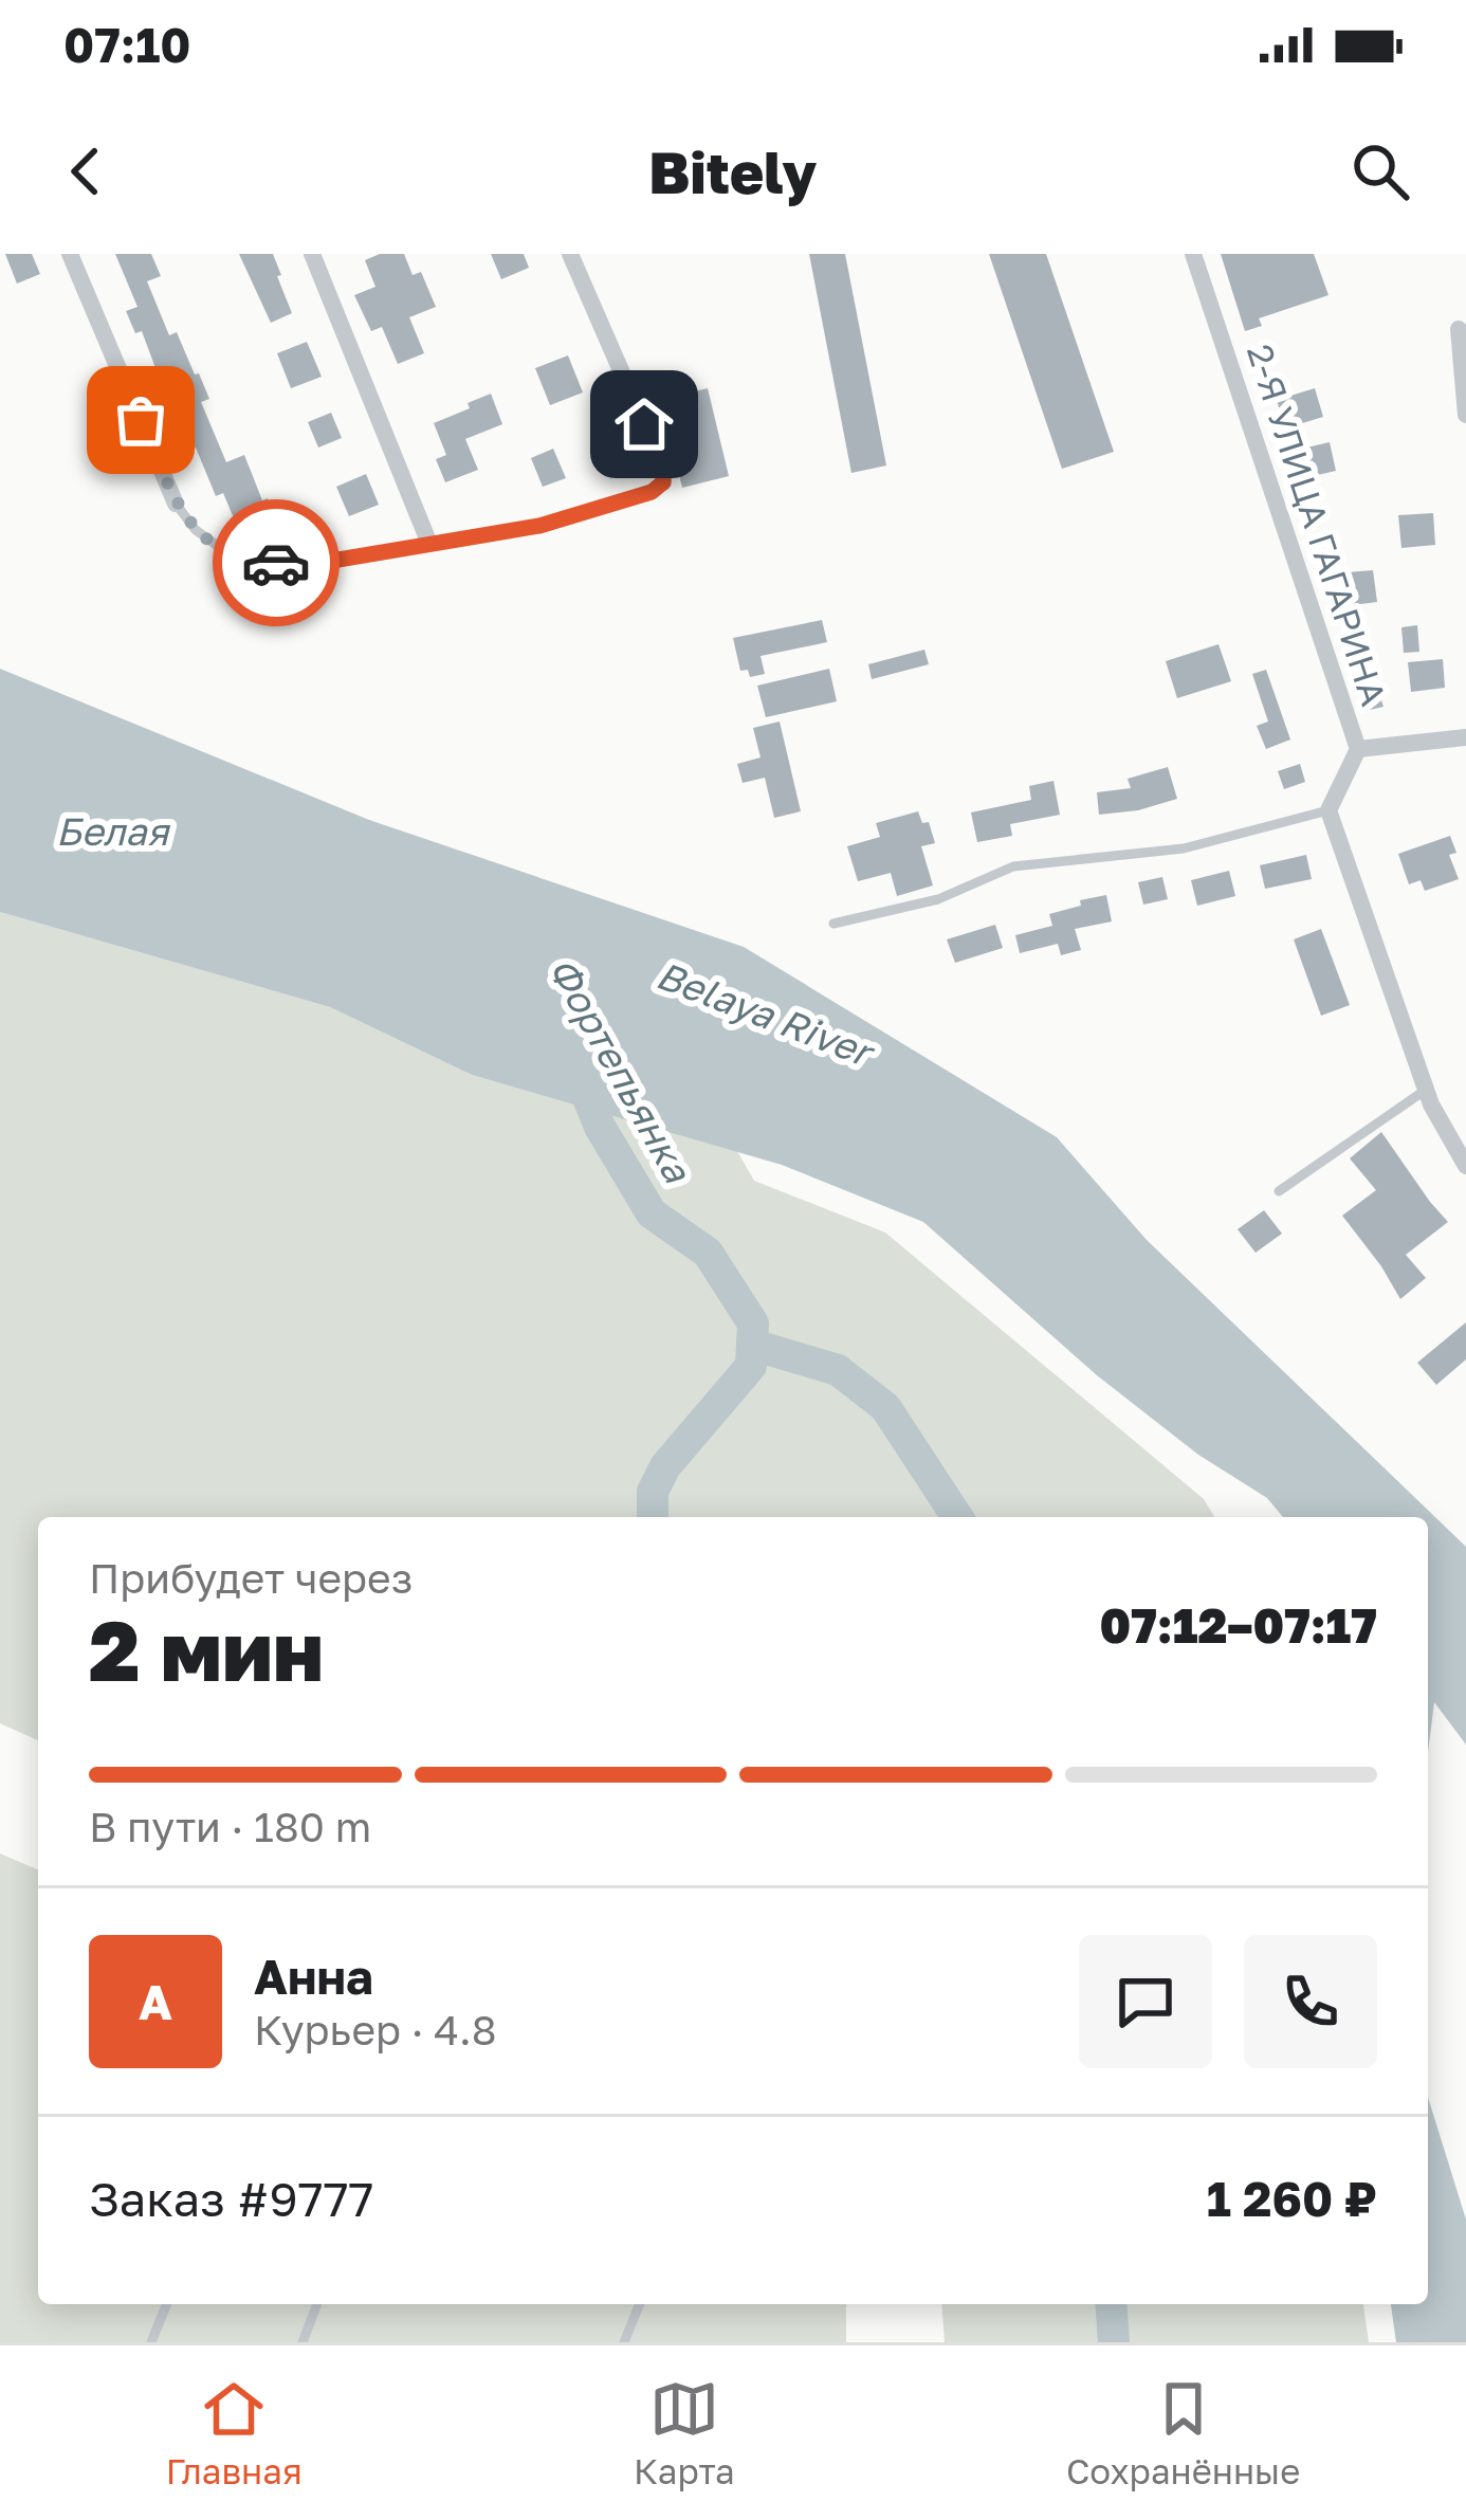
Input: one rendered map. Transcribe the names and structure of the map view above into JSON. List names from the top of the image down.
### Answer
{
  "streets": {
    "street": ["2-Я УЛИЦА ГАГАРИНА"]
  },
  "water": ["Белая", "Belaya River", "Фортепьянка"],
  "page": {
    "status": "07:10",
    "header": "Bitely",
    "heading": ["2 мин", "Прибудет через", "07:12–07:17"],
    "panel": [
      "Анна",
      "Курьер · 4.8",
      "Заказ #9777",
      "1 260 ₽"
    ],
    "bar": "В пути · 180 m",
    "round": "А",
    "tabs": ["Главная", "Карта", "Сохранённые"]
  }
}
